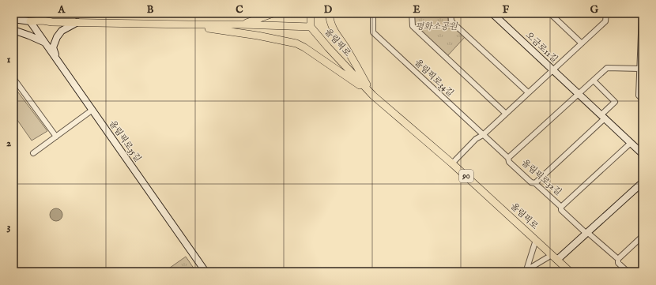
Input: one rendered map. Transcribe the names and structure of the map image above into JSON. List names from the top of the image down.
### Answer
{
  "streets": {
    "main road": ["올림픽로", "90"],
    "street": [
      "오금로11길",
      "올림픽로34길",
      "올림픽로35길",
      "올림픽로32길"
    ]
  },
  "crossings": [
    ["올림픽로", "90"],
    ["올림픽로34길", "올림픽로32길"],
    ["올림픽로35길", "90"]
  ],
  "parks": ["평화소공원"],
  "grid": {
    "columns": [
      "A",
      "B",
      "C",
      "D",
      "E",
      "F",
      "G"
    ],
    "rows": ["1", "2", "3"]
  }
}
